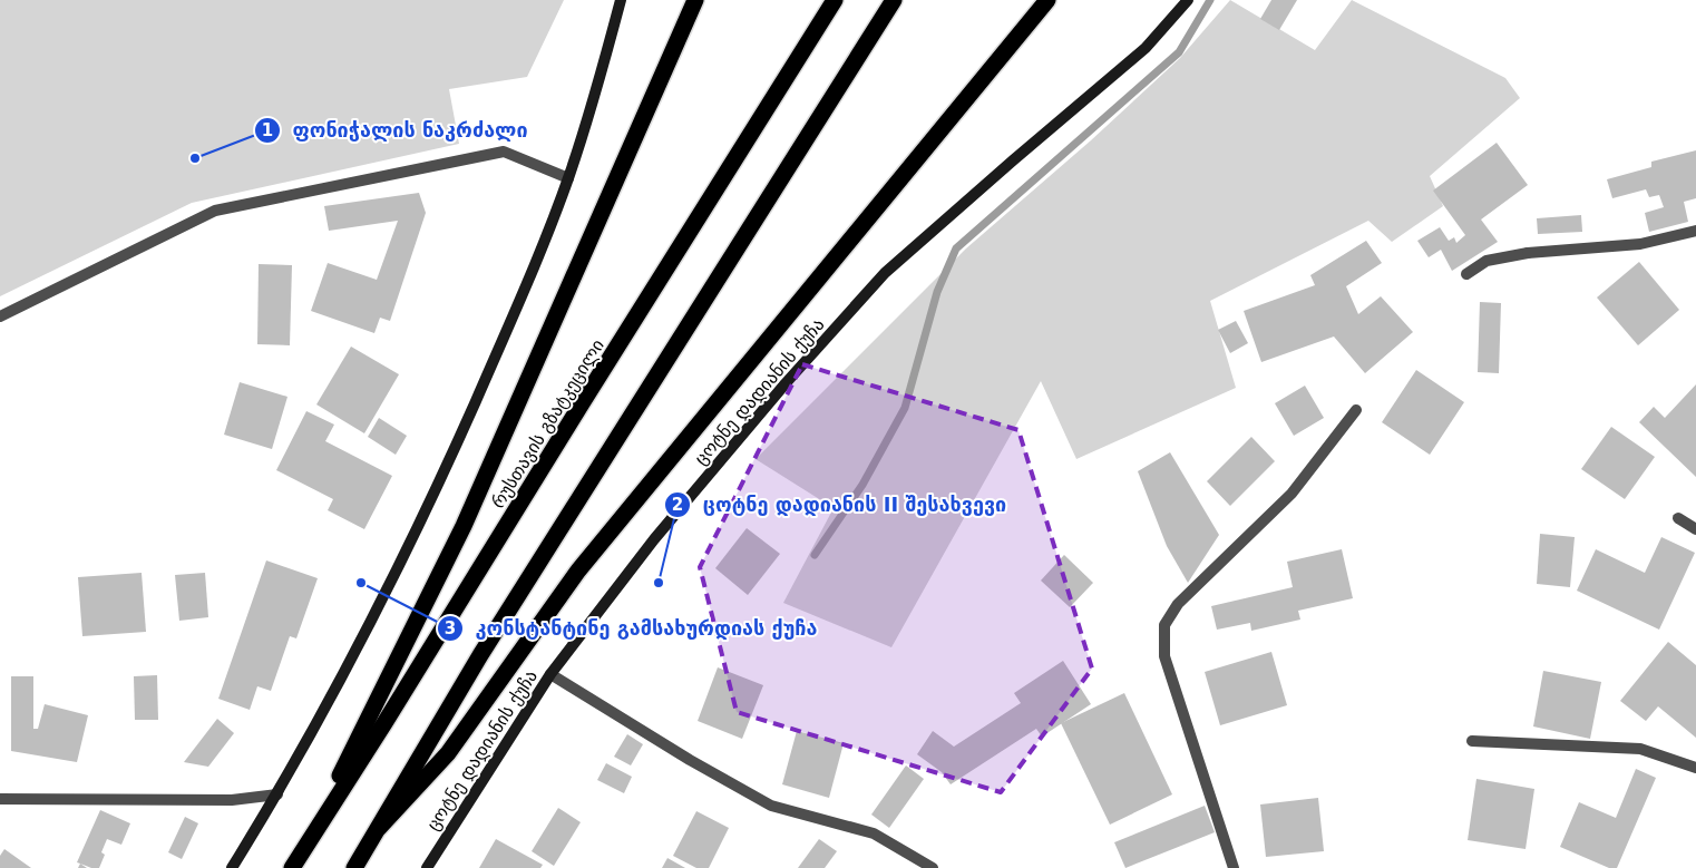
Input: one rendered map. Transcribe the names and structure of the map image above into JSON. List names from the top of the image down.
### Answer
{
  "streets": {
    "highway": ["რუსთავის გზატკეცილი"],
    "street": ["ცოტნე დადიანის ქუჩა"]
  },
  "places": ["ფონიჭალის ნაკრძალი", "კონსტანტინე გამსახურდიას ქუჩა", "ცოტნე დადიანის II შესახვევი"]
}
